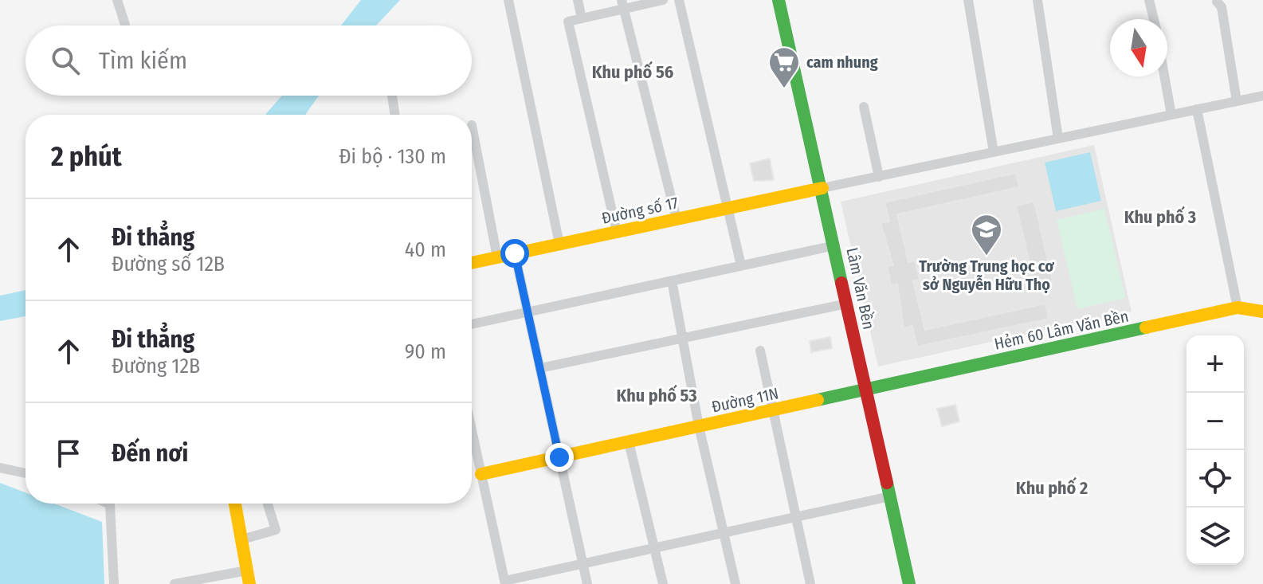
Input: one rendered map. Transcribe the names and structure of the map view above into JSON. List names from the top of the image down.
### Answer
{
  "streets": {
    "street": [
      "Đường số 17",
      "Lâm Văn Bền",
      "Hẻm 60 Lâm Văn Bền",
      "Đường 11N"
    ]
  },
  "crossings": [
    ["Đường số 17", "Lâm Văn Bền"],
    ["Lâm Văn Bền", "Hẻm 60 Lâm Văn Bền"],
    ["Lâm Văn Bền", "Đường 11N"],
    ["Hẻm 60 Lâm Văn Bền", "Đường 11N"]
  ],
  "districts": [
    "Khu phố 56",
    "Khu phố 3",
    "Khu phố 53",
    "Khu phố 2"
  ],
  "places": {
    "supermarket": ["cam nhung"],
    "school or university": ["Trường Trung học cơ sở Nguyễn Hữu Thọ"]
  },
  "north": "bottom",
  "page": {
    "search": "Tìm kiếm",
    "heading": ["2 phút", "Đi bộ · 130 m"],
    "list": [
      ["Đi thẳng", "Đường số 12B", "40 m"],
      ["Đi thẳng", "Đường 12B", "90 m"],
      "Đến nơi"
    ],
    "map_buttons": ["+", "−"]
  }
}
